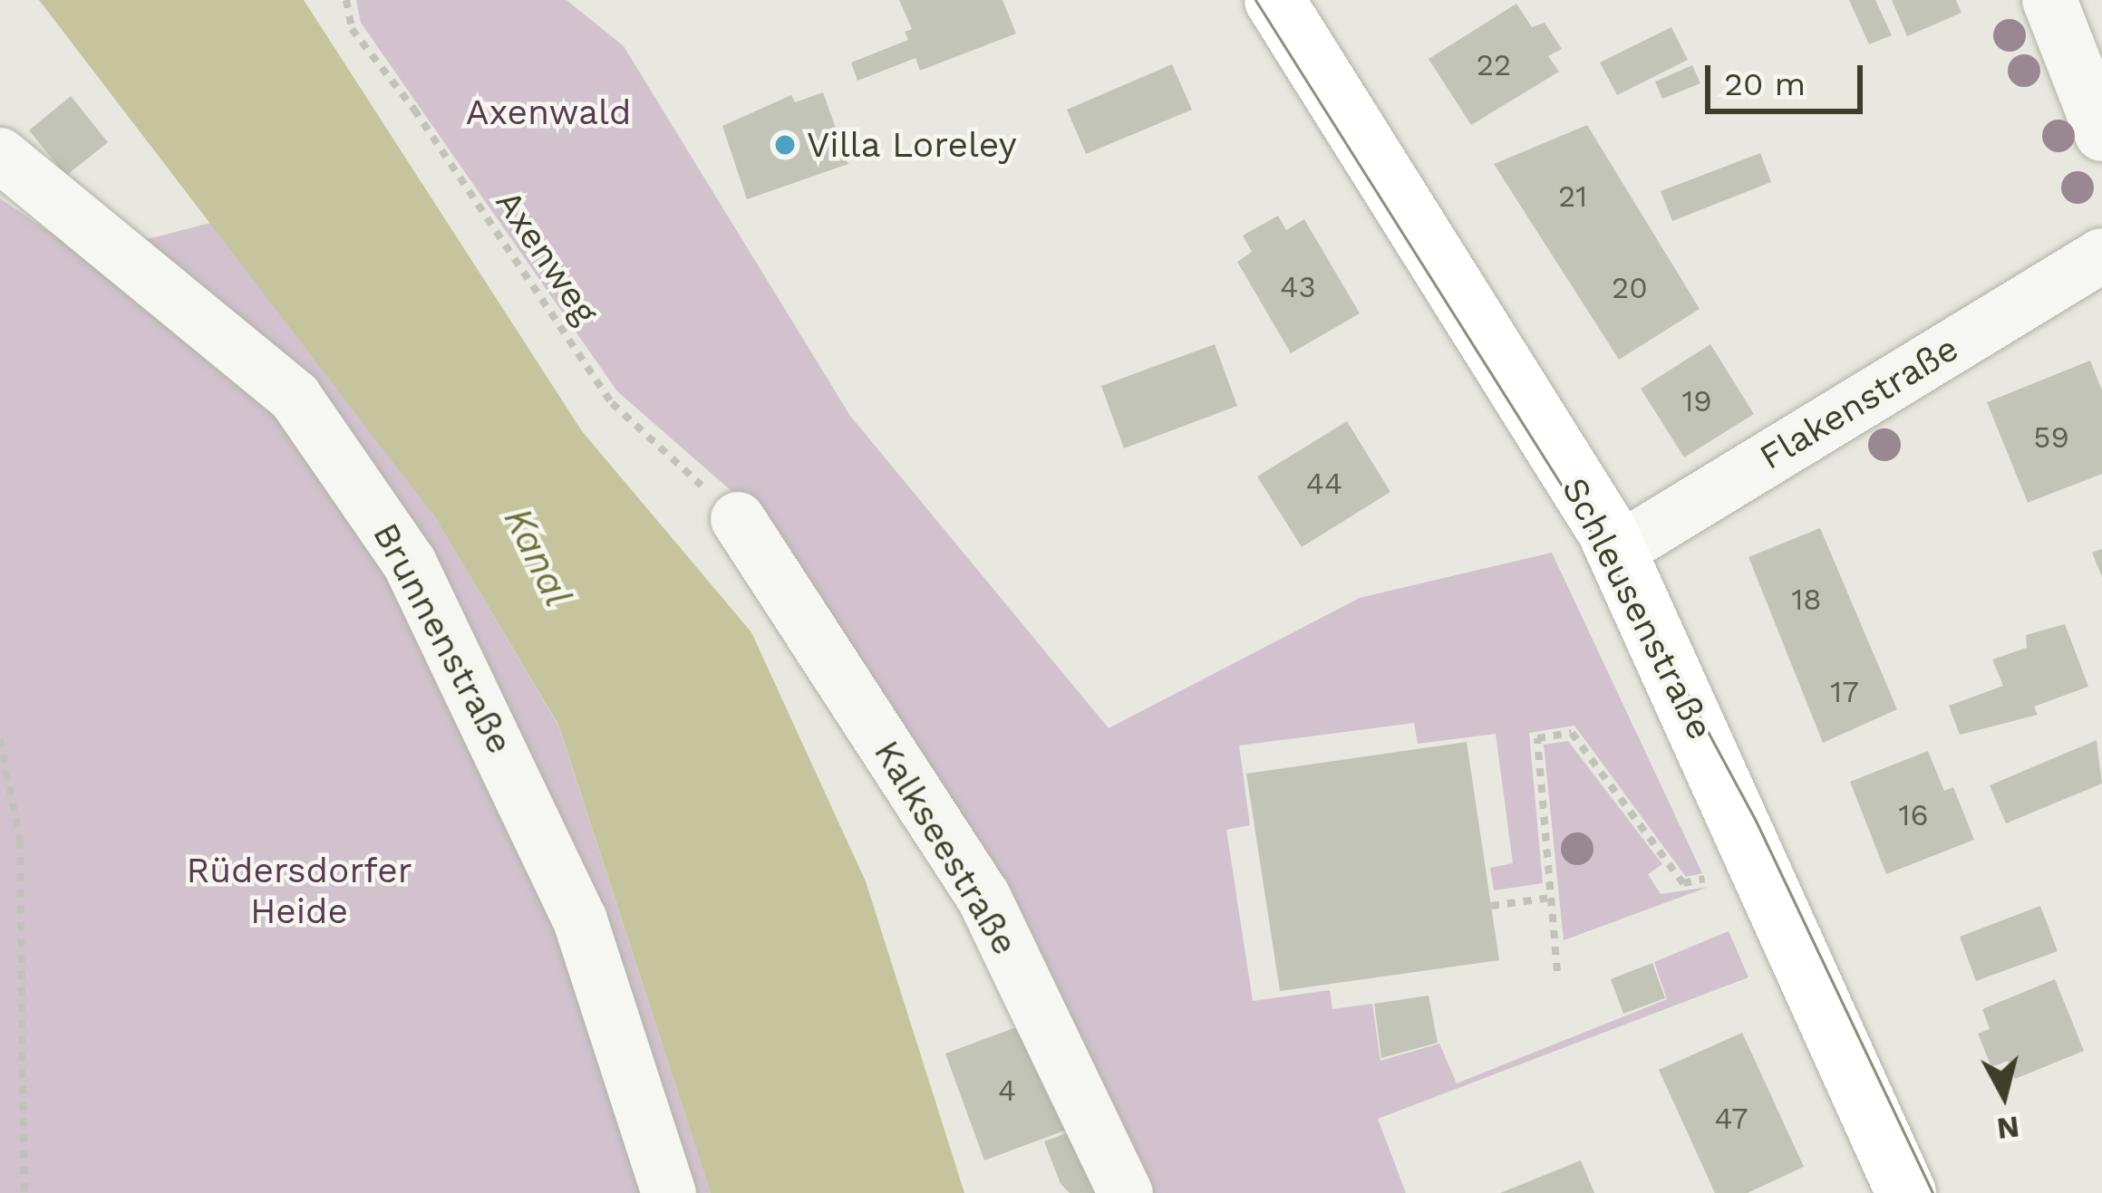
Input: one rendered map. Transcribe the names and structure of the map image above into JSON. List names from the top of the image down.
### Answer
{
  "streets": {
    "street": [
      "Flakenstraße",
      "Schleusenstraße",
      "Brunnenstraße",
      "Kalkseestraße"
    ],
    "path": ["Axenweg"]
  },
  "crossings": [
    ["Axenweg", "Kalkseestraße"],
    ["Flakenstraße", "Schleusenstraße"]
  ],
  "water": ["Kanal"],
  "parks": ["Axenwald", "Rüdersdorfer Heide"],
  "places": ["Villa Loreley"],
  "house_numbers": [
    "22",
    "21",
    "43",
    "20",
    "19",
    "59",
    "44",
    "18",
    "17",
    "16",
    "4",
    "47"
  ],
  "scale_bar": "20 m",
  "north": "bottom"
}
